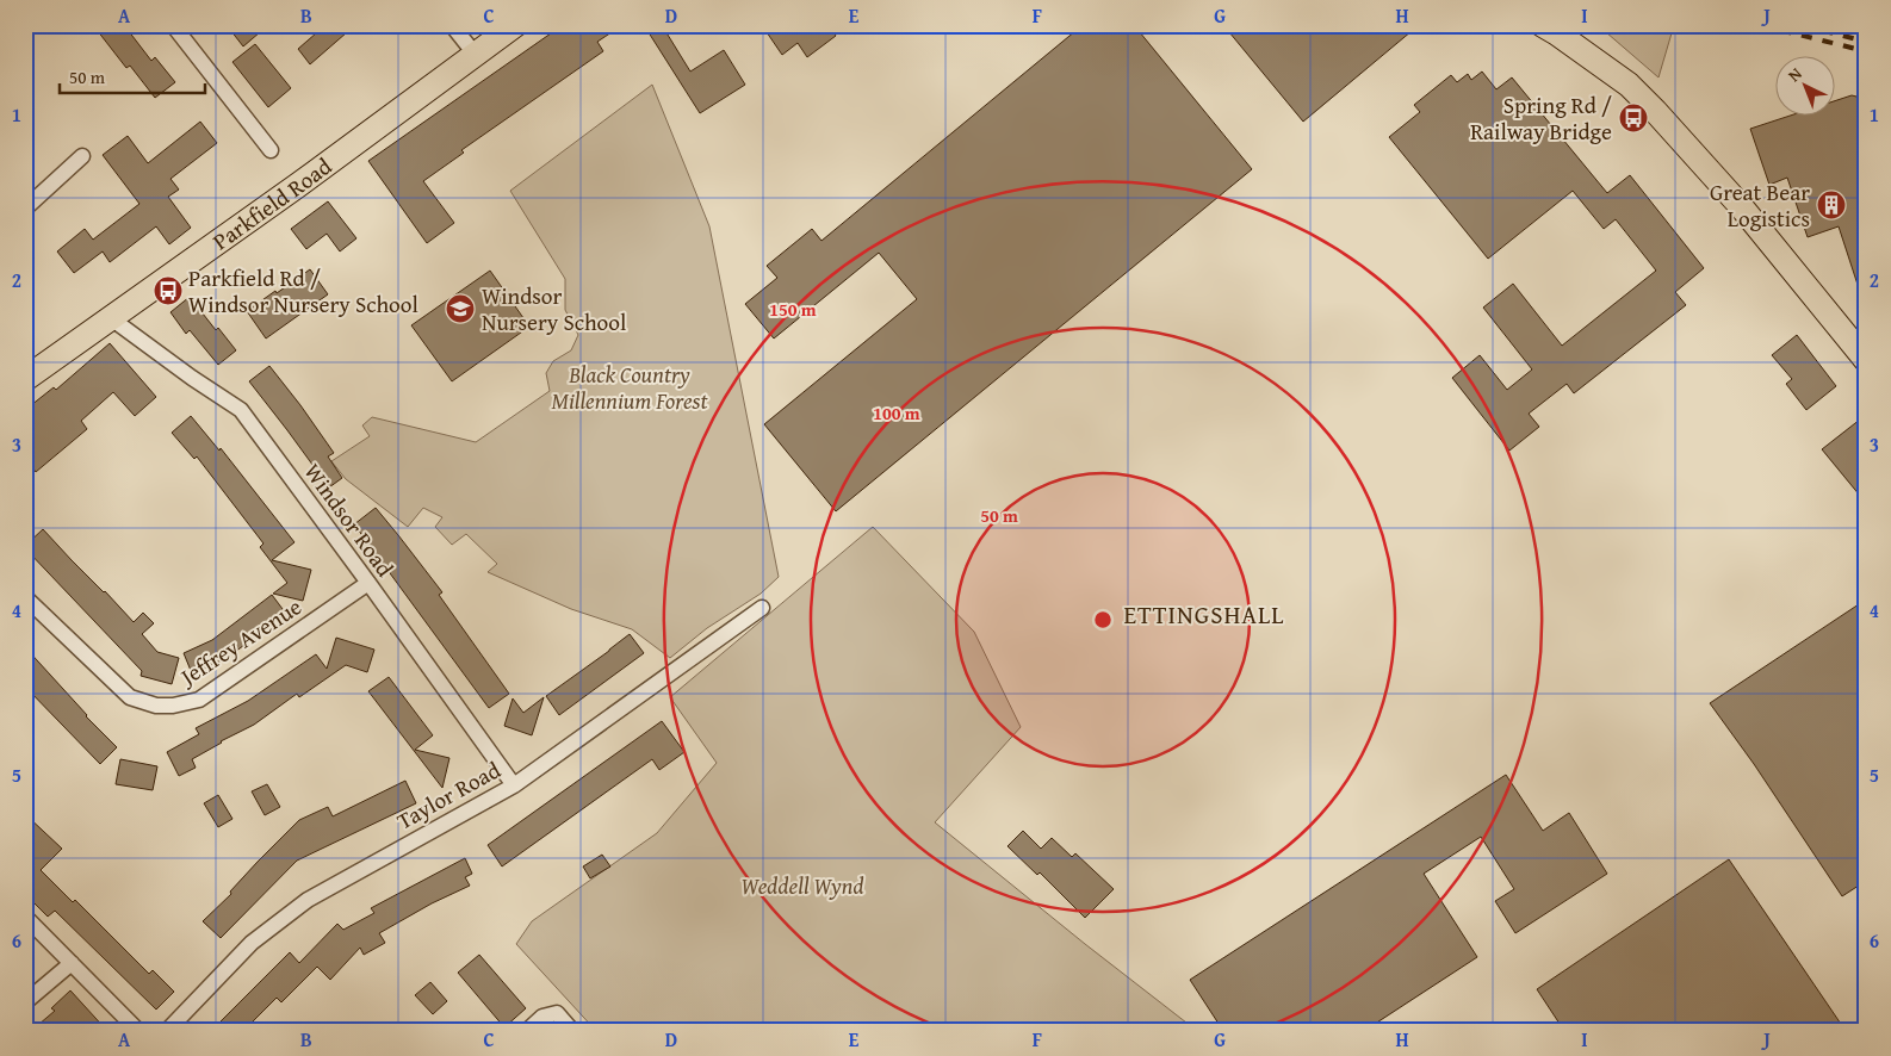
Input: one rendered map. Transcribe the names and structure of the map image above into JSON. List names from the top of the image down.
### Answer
{
  "streets": {
    "main road": ["Parkfield Road"],
    "street": ["Windsor Road", "Jeffrey Avenue", "Taylor Road"]
  },
  "crossings": [
    ["Parkfield Road", "Windsor Road"],
    ["Windsor Road", "Jeffrey Avenue"],
    ["Windsor Road", "Taylor Road"]
  ],
  "districts": ["ETTINGSHALL"],
  "parks": ["Black Country Millennium Forest", "Weddell Wynd"],
  "places": {
    "bus stop": ["Spring Rd / Railway Bridge", "Parkfield Rd / Windsor Nursery School"],
    "building": ["Great Bear Logistics"],
    "school or university": ["Windsor Nursery School"]
  },
  "scale_bar": "50 m",
  "north": "top left",
  "grid": {
    "columns": [
      "A",
      "B",
      "C",
      "D",
      "E",
      "F",
      "G",
      "H",
      "I",
      "J"
    ],
    "rows": [
      "1",
      "2",
      "3",
      "4",
      "5",
      "6"
    ]
  },
  "rings": ["150 m", "100 m", "50 m"]
}
